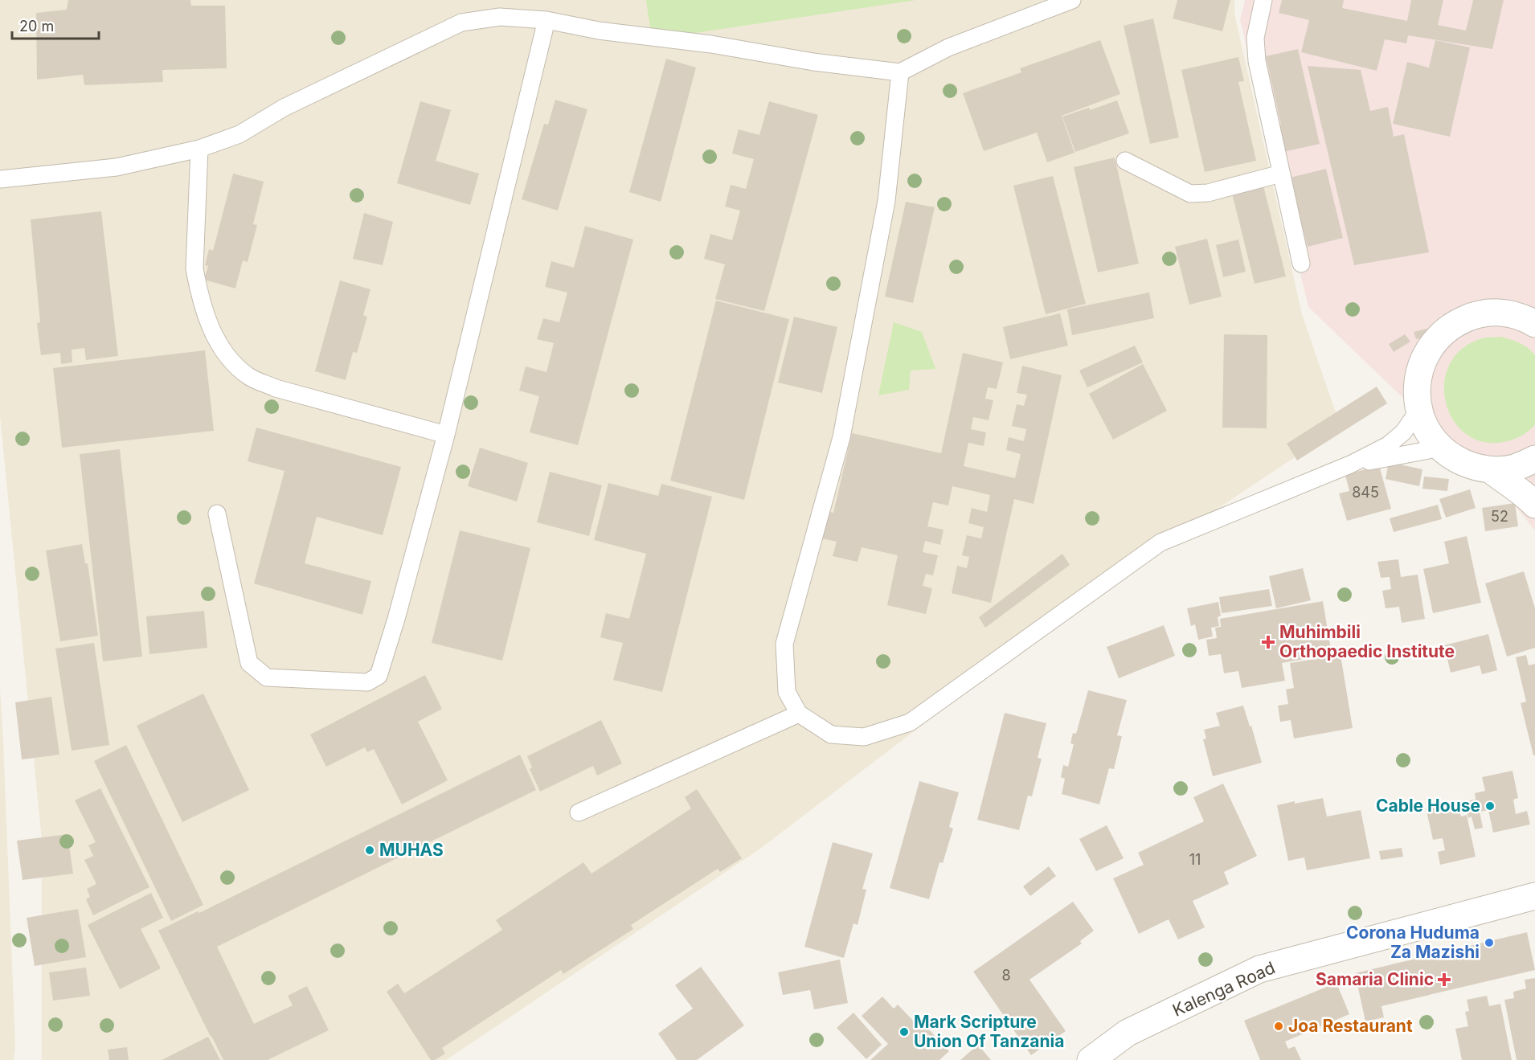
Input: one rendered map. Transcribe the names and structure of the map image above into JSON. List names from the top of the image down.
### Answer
{
  "streets": {
    "street": ["Kalenga Road"]
  },
  "places": {
    "health": ["Muhimbili Orthopaedic Institute", "Samaria Clinic"],
    "other": [
      "Cable House",
      "MUHAS",
      "Corona Huduma Za Mazishi",
      "Joa Restaurant",
      "Mark Scripture Union Of Tanzania"
    ]
  },
  "house_numbers": [
    "845",
    "52",
    "11",
    "8"
  ],
  "scale_bar": "20 m"
}
